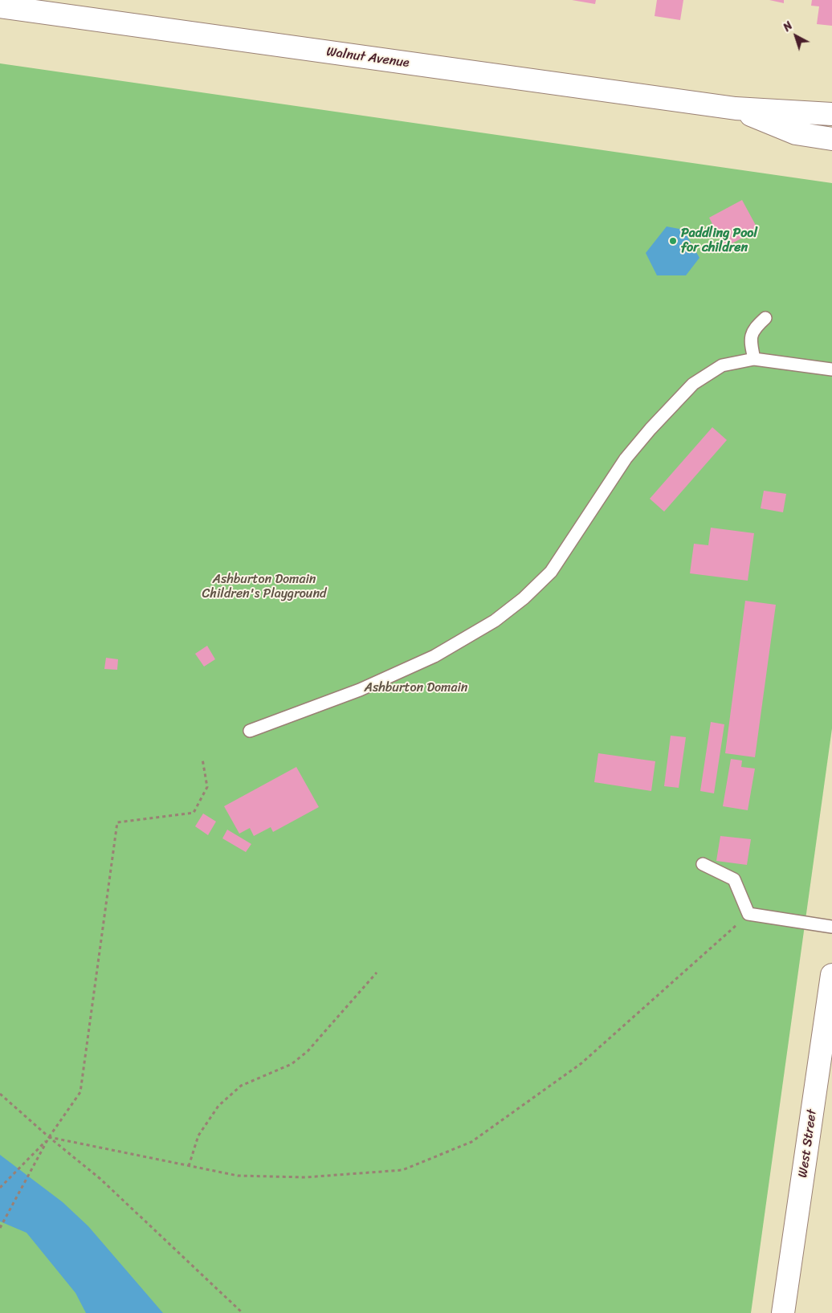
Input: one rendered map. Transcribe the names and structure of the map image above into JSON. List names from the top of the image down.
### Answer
{
  "streets": {
    "main road": ["Walnut Avenue", "West Street"]
  },
  "parks": ["Ashburton Domain Children's Playground", "Ashburton Domain"],
  "places": ["Paddling Pool for children"],
  "north": "top left"
}
